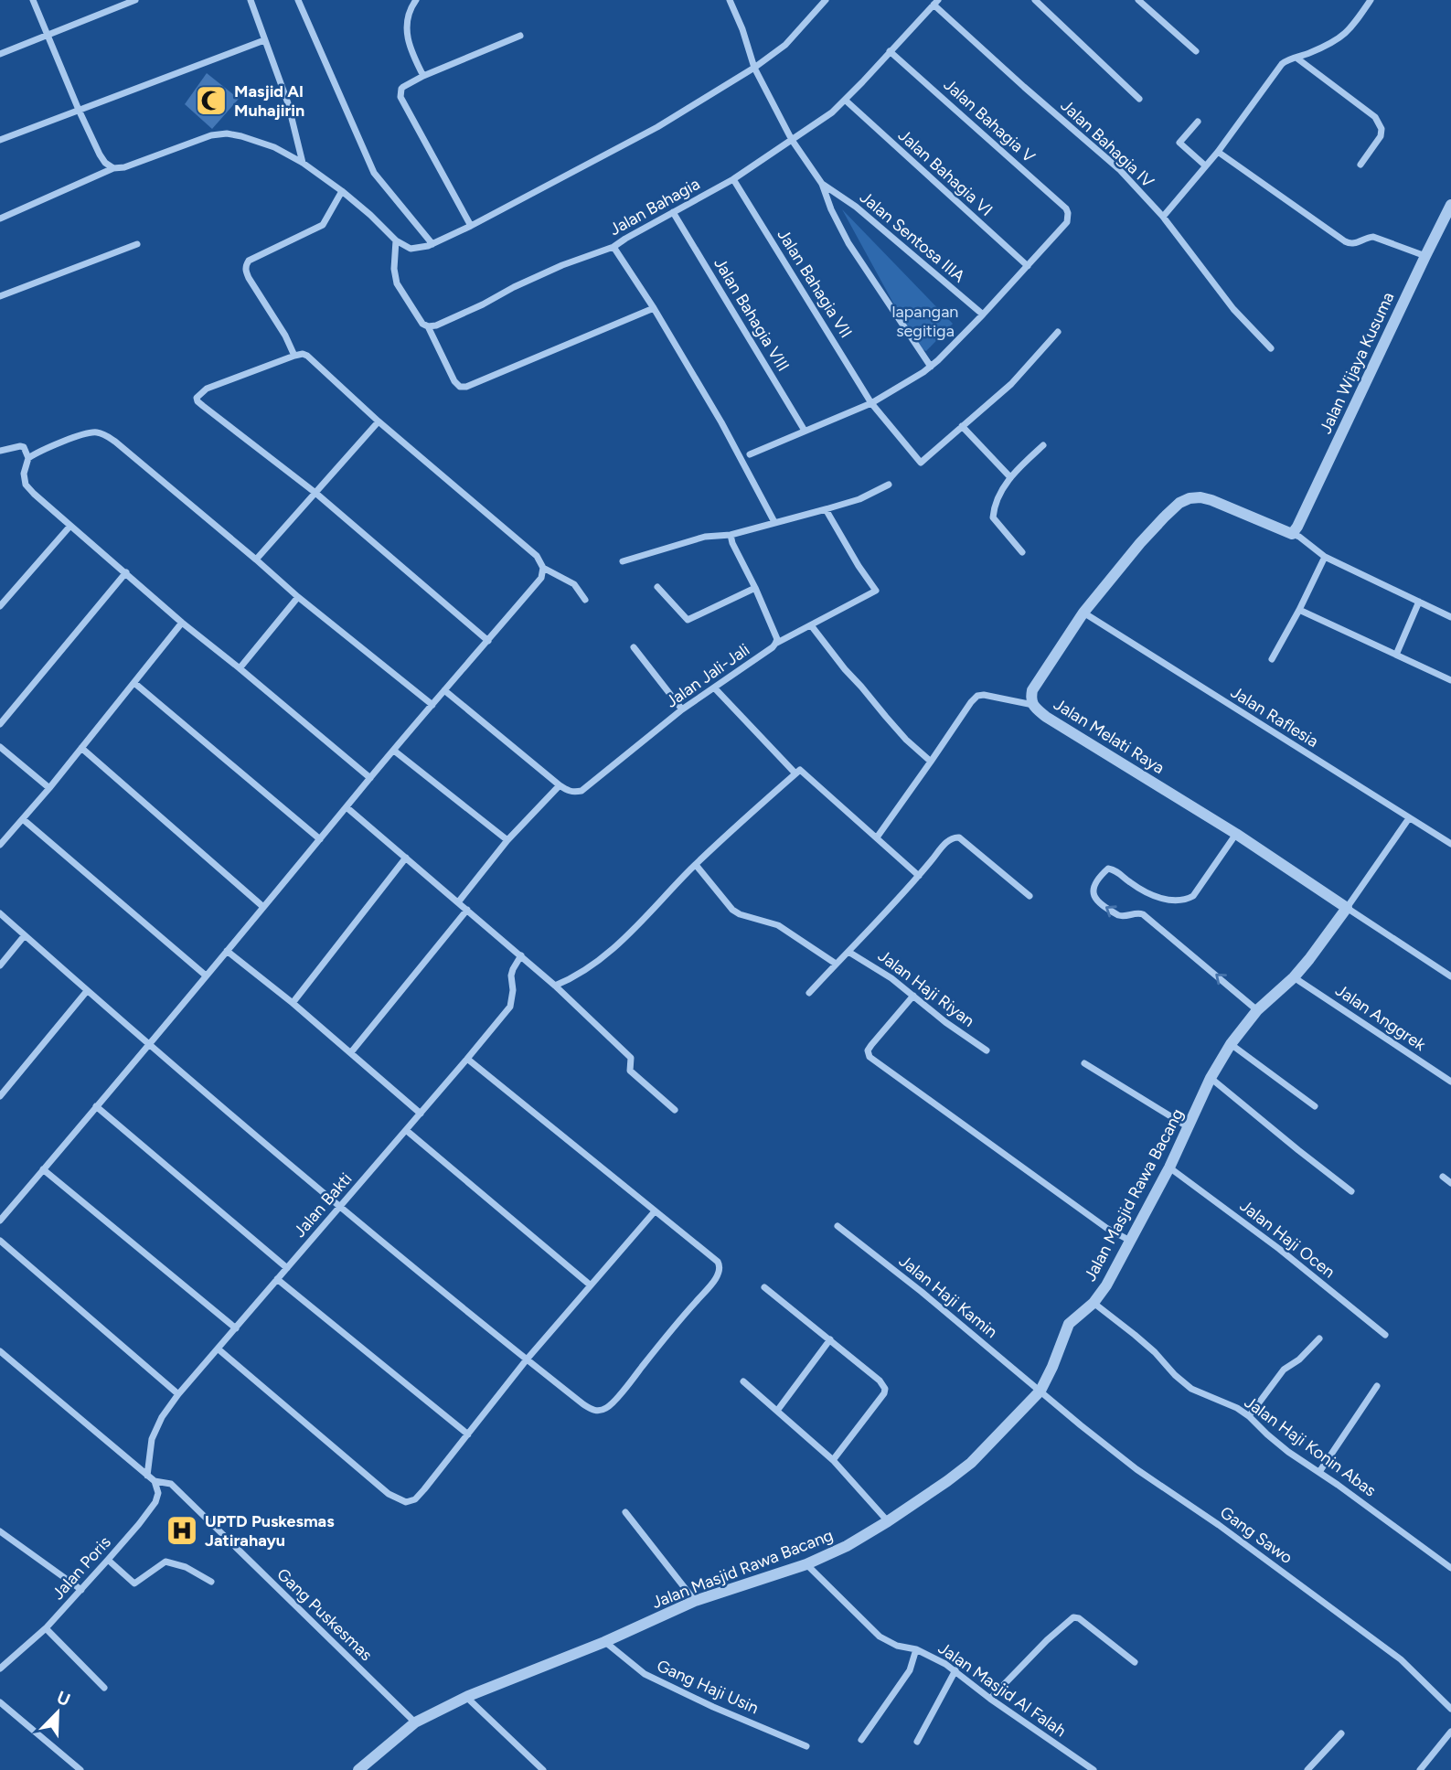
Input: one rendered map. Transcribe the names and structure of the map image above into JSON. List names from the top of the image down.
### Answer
{
  "streets": {
    "street": [
      "Jalan Bahagia V",
      "Jalan Bahagia IV",
      "Jalan Bahagia VI",
      "Jalan Bahagia",
      "Jalan Sentosa IIIA",
      "Jalan Bahagia VII",
      "Jalan Bahagia VIII",
      "Jalan Wijaya Kusuma",
      "Jalan Jali-Jali",
      "Jalan Raflesia",
      "Jalan Melati Raya",
      "Jalan Haji Riyan",
      "Jalan Anggrek",
      "Jalan Masjid Rawa Bacang",
      "Jalan Bakti",
      "Jalan Haji Ocen",
      "Jalan Haji Kamin",
      "Jalan Haji Konin Abas",
      "Gang Sawo",
      "Jalan Poris",
      "Gang Puskesmas",
      "Gang Haji Usin",
      "Jalan Masjid Al Falah"
    ]
  },
  "crossings": [
    ["Jalan Bahagia V", "Jalan Bahagia VI"],
    ["Jalan Bahagia V", "Jalan Bahagia"],
    ["Jalan Bahagia IV", "Jalan Bahagia"],
    ["Jalan Bahagia VI", "Jalan Bahagia"],
    ["Jalan Bahagia", "Jalan Bahagia VII"],
    ["Jalan Bahagia", "Jalan Bahagia VIII"],
    ["Jalan Wijaya Kusuma", "Jalan Melati Raya"],
    ["Jalan Raflesia", "Jalan Melati Raya"],
    ["Jalan Melati Raya", "Jalan Masjid Rawa Bacang"],
    ["Jalan Anggrek", "Jalan Masjid Rawa Bacang"],
    ["Jalan Masjid Rawa Bacang", "Jalan Haji Ocen"],
    ["Jalan Masjid Rawa Bacang", "Jalan Haji Kamin"],
    ["Jalan Masjid Rawa Bacang", "Jalan Haji Konin Abas"],
    ["Jalan Masjid Rawa Bacang", "Gang Sawo"],
    ["Jalan Masjid Rawa Bacang", "Gang Puskesmas"],
    ["Jalan Masjid Rawa Bacang", "Gang Haji Usin"],
    ["Jalan Masjid Rawa Bacang", "Jalan Masjid Al Falah"],
    ["Jalan Haji Kamin", "Gang Sawo"],
    ["Jalan Poris", "Gang Puskesmas"]
  ],
  "parks": ["lapangan segitiga"],
  "places": {
    "mosque": ["Masjid Al Muhajirin"],
    "hospital": ["UPTD Puskesmas Jatirahayu"]
  },
  "north": "top right"
}
